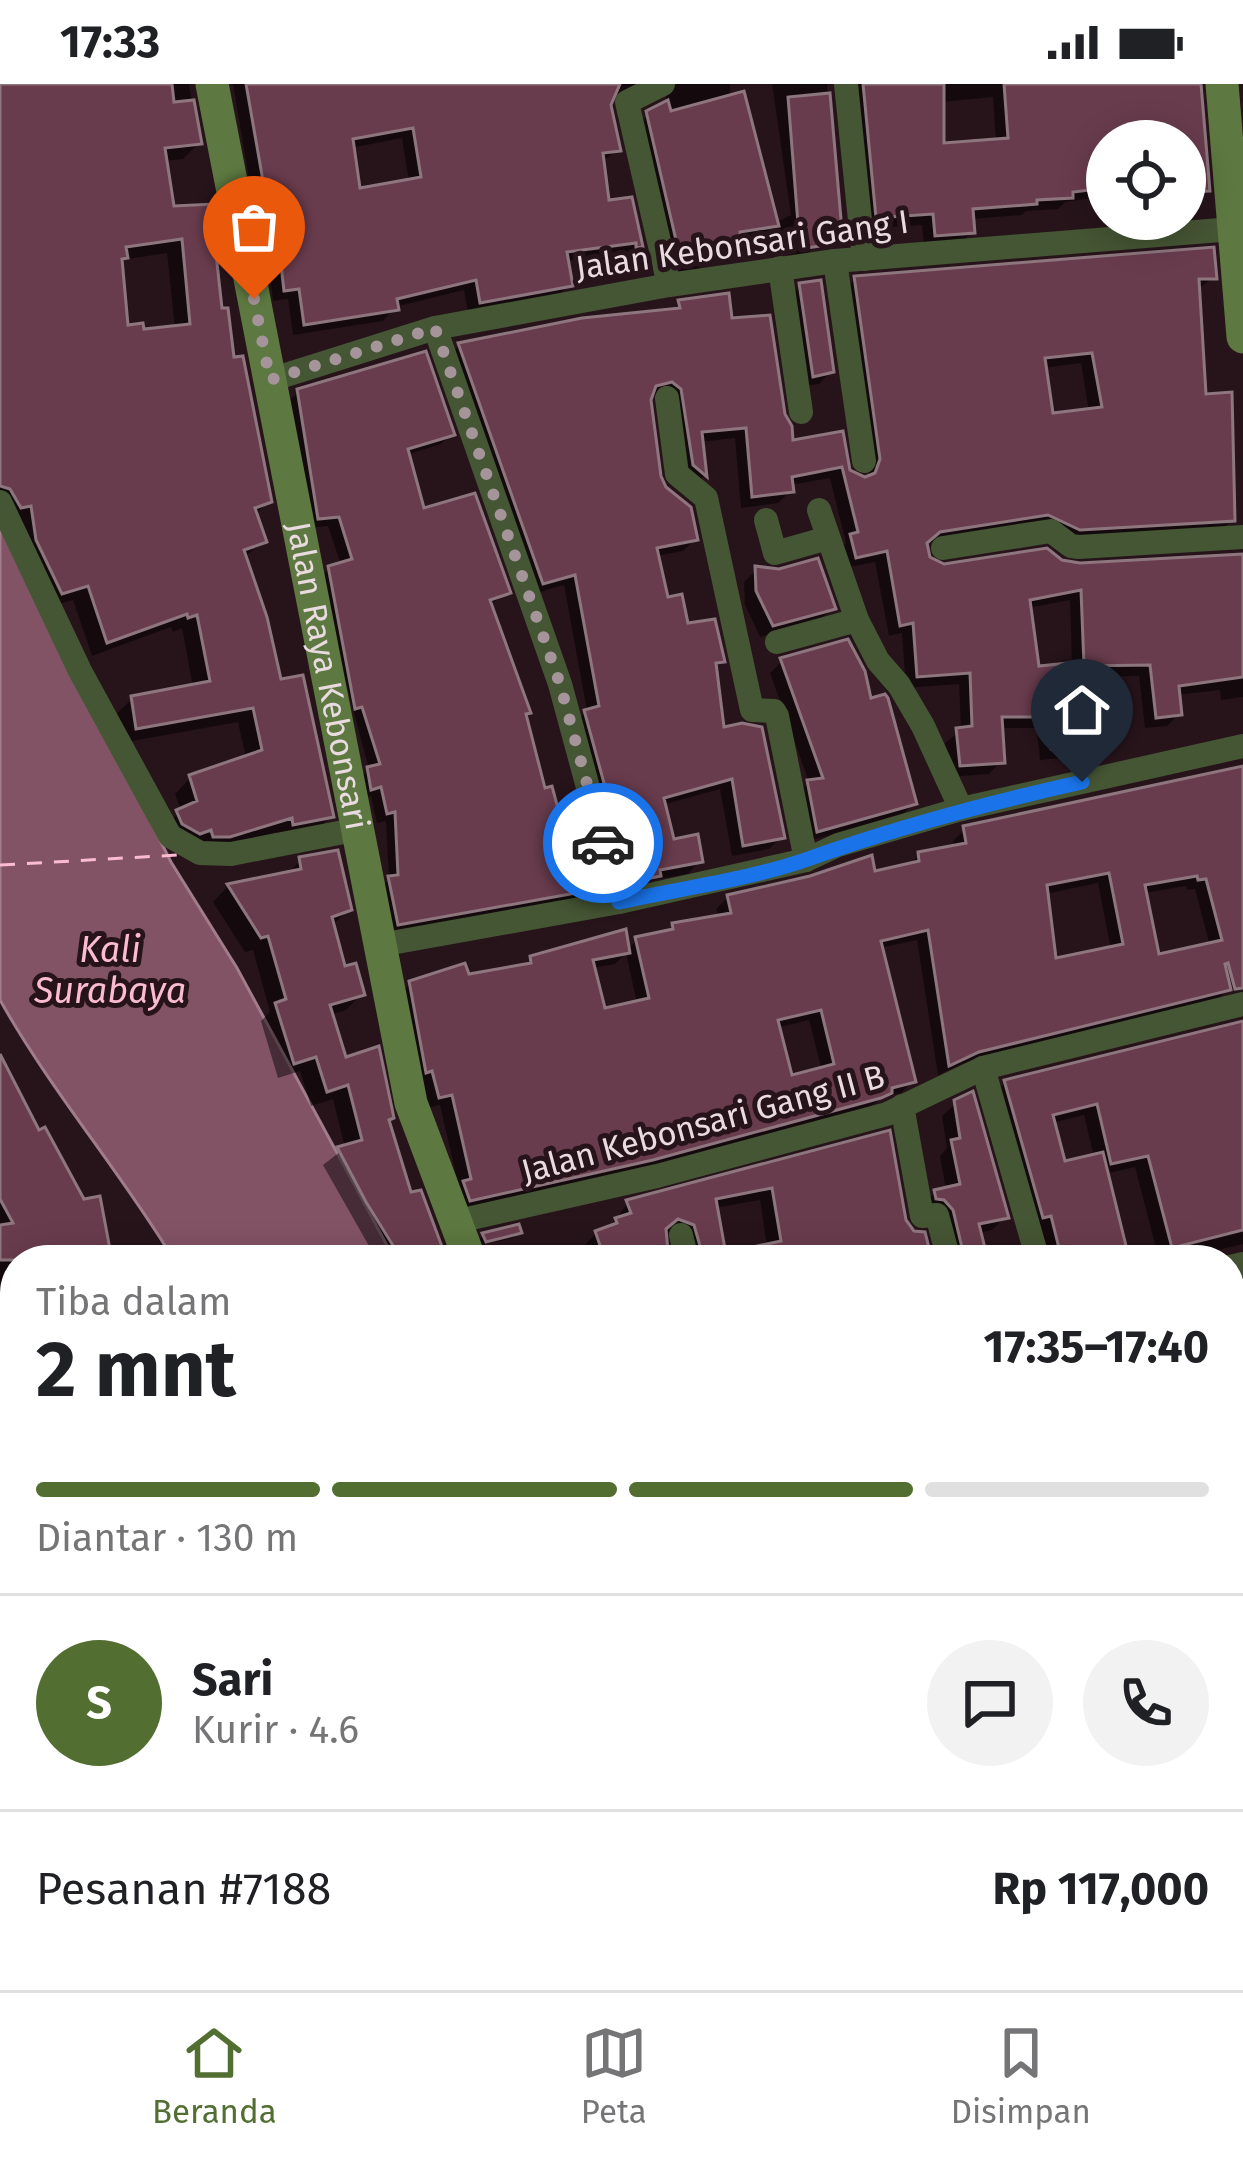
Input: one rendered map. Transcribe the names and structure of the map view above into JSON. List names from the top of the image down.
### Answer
{
  "streets": {
    "main road": ["Jalan Raya Kebonsari"],
    "street": ["Jalan Kebonsari Gang I", "Jalan Kebonsari Gang II B"]
  },
  "crossings": [
    ["Jalan Kebonsari Gang I", "Jalan Raya Kebonsari"],
    ["Jalan Raya Kebonsari", "Jalan Kebonsari Gang II B"]
  ],
  "water": ["Kali Surabaya"],
  "page": {
    "status": "17:33",
    "heading": ["2 mnt", "Tiba dalam", "17:35–17:40"],
    "panel": [
      "Sari",
      "Kurir · 4.6",
      "Pesanan #7188",
      "Rp 117,000"
    ],
    "bar": "Diantar · 130 m",
    "round": "S",
    "tabs": ["Beranda", "Peta", "Disimpan"]
  }
}
